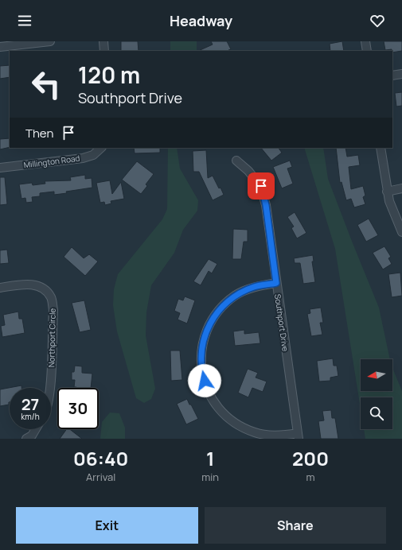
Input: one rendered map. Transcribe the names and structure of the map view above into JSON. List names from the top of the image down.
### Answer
{
  "streets": {
    "street": ["Millington Road", "Southport Drive", "Northport Circle"]
  },
  "north": "left",
  "page": {
    "header": "Headway",
    "turn": ["120 m", "Southport Drive"],
    "then": "Then",
    "speed": "27 km/h",
    "limit": "30",
    "eta": [
      "06:40",
      "Arrival",
      "1",
      "min",
      "200",
      "m"
    ],
    "buttons": ["Exit", "Share"]
  }
}
